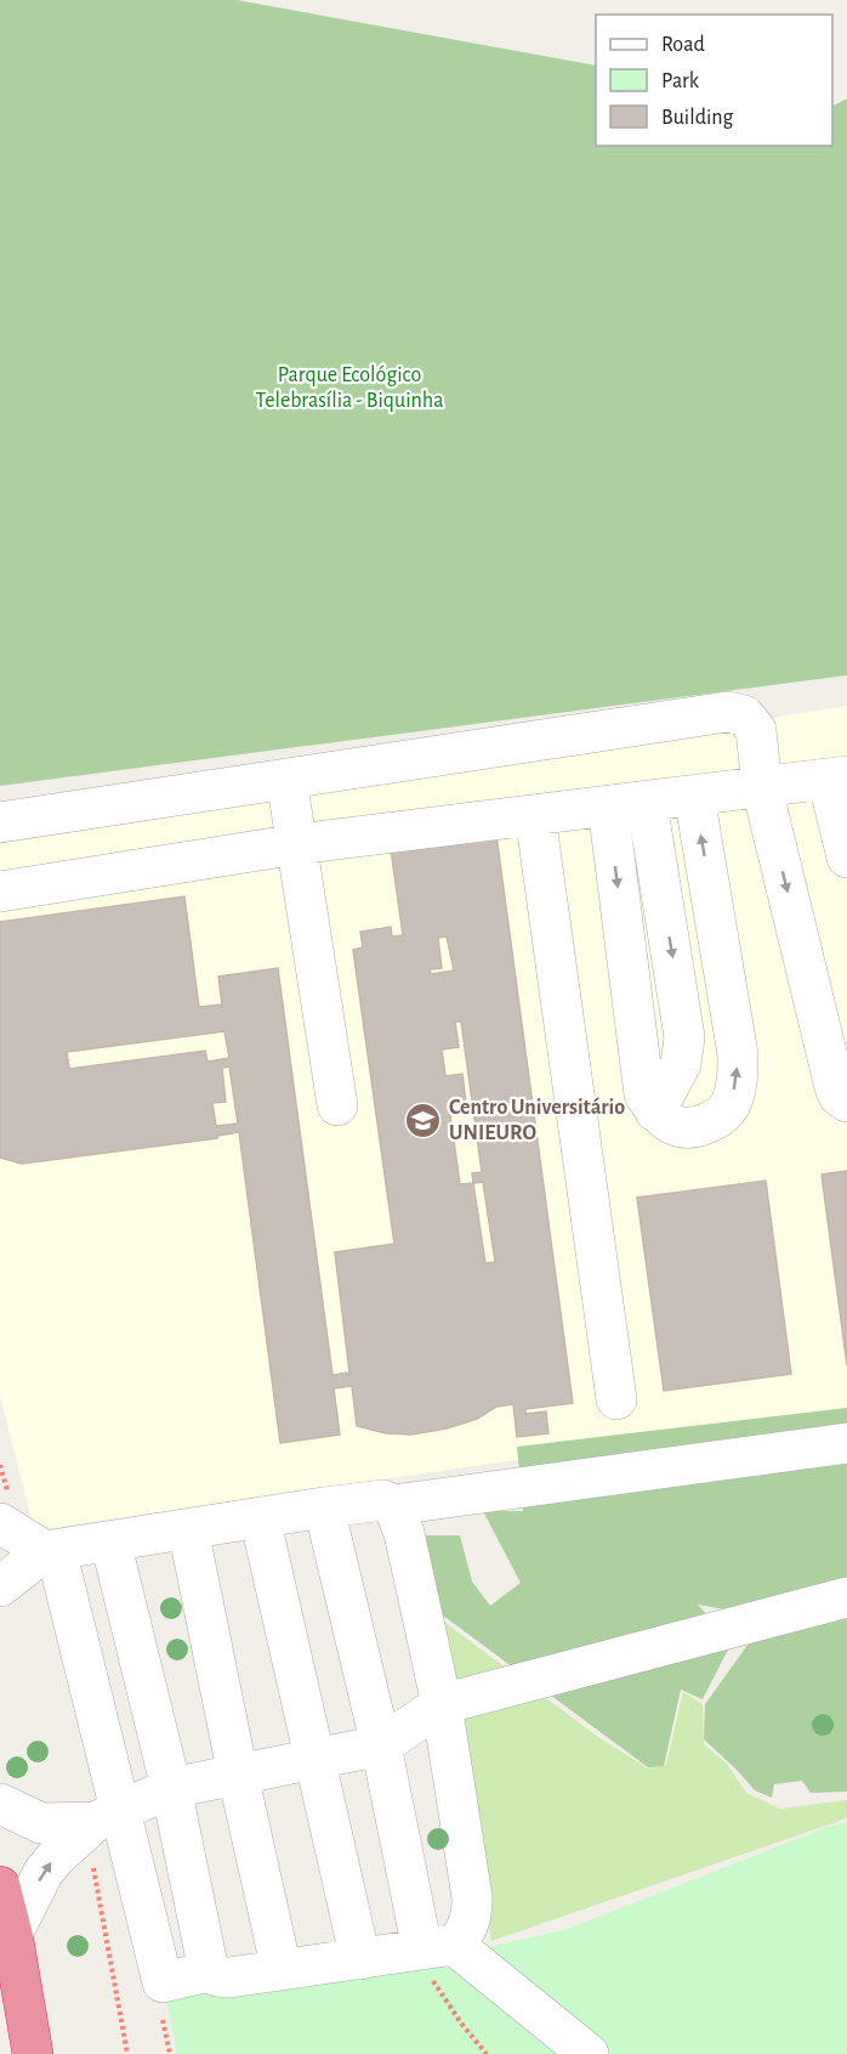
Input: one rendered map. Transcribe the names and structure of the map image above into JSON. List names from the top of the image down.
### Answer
{
  "parks": ["Parque Ecológico Telebrasília - Biquinha"],
  "places": {
    "school or university": ["Centro Universitário UNIEURO"]
  },
  "legend": ["Road", "Park", "Building"]
}
